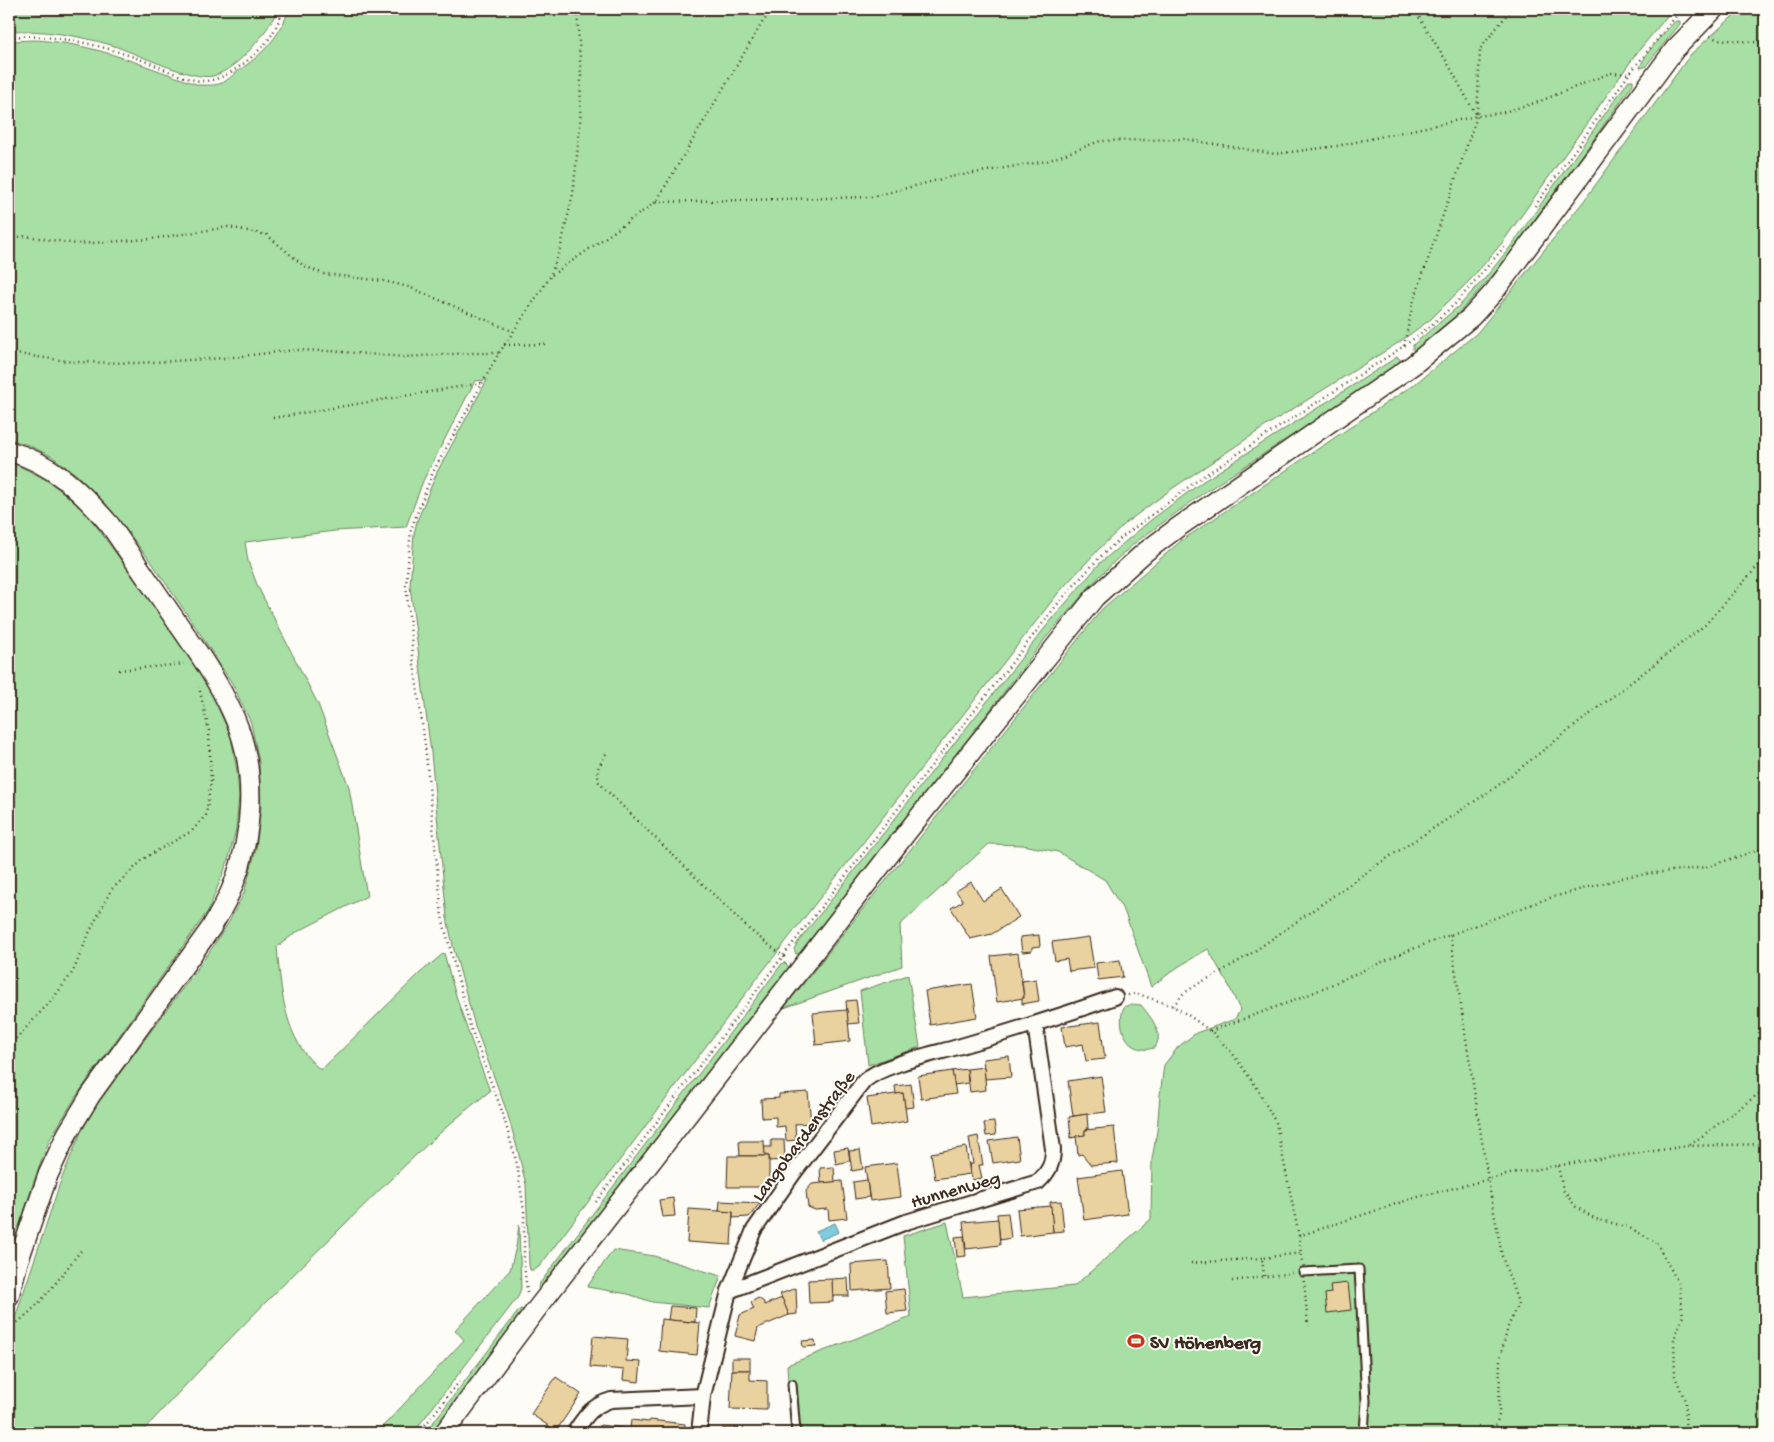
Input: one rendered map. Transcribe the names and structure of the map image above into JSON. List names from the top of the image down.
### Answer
{
  "streets": {
    "street": ["Langobardenstraße", "Hunnenweg"]
  },
  "crossings": [
    ["Langobardenstraße", "Hunnenweg"]
  ],
  "places": {
    "sports": ["SV Höhenberg"]
  }
}
